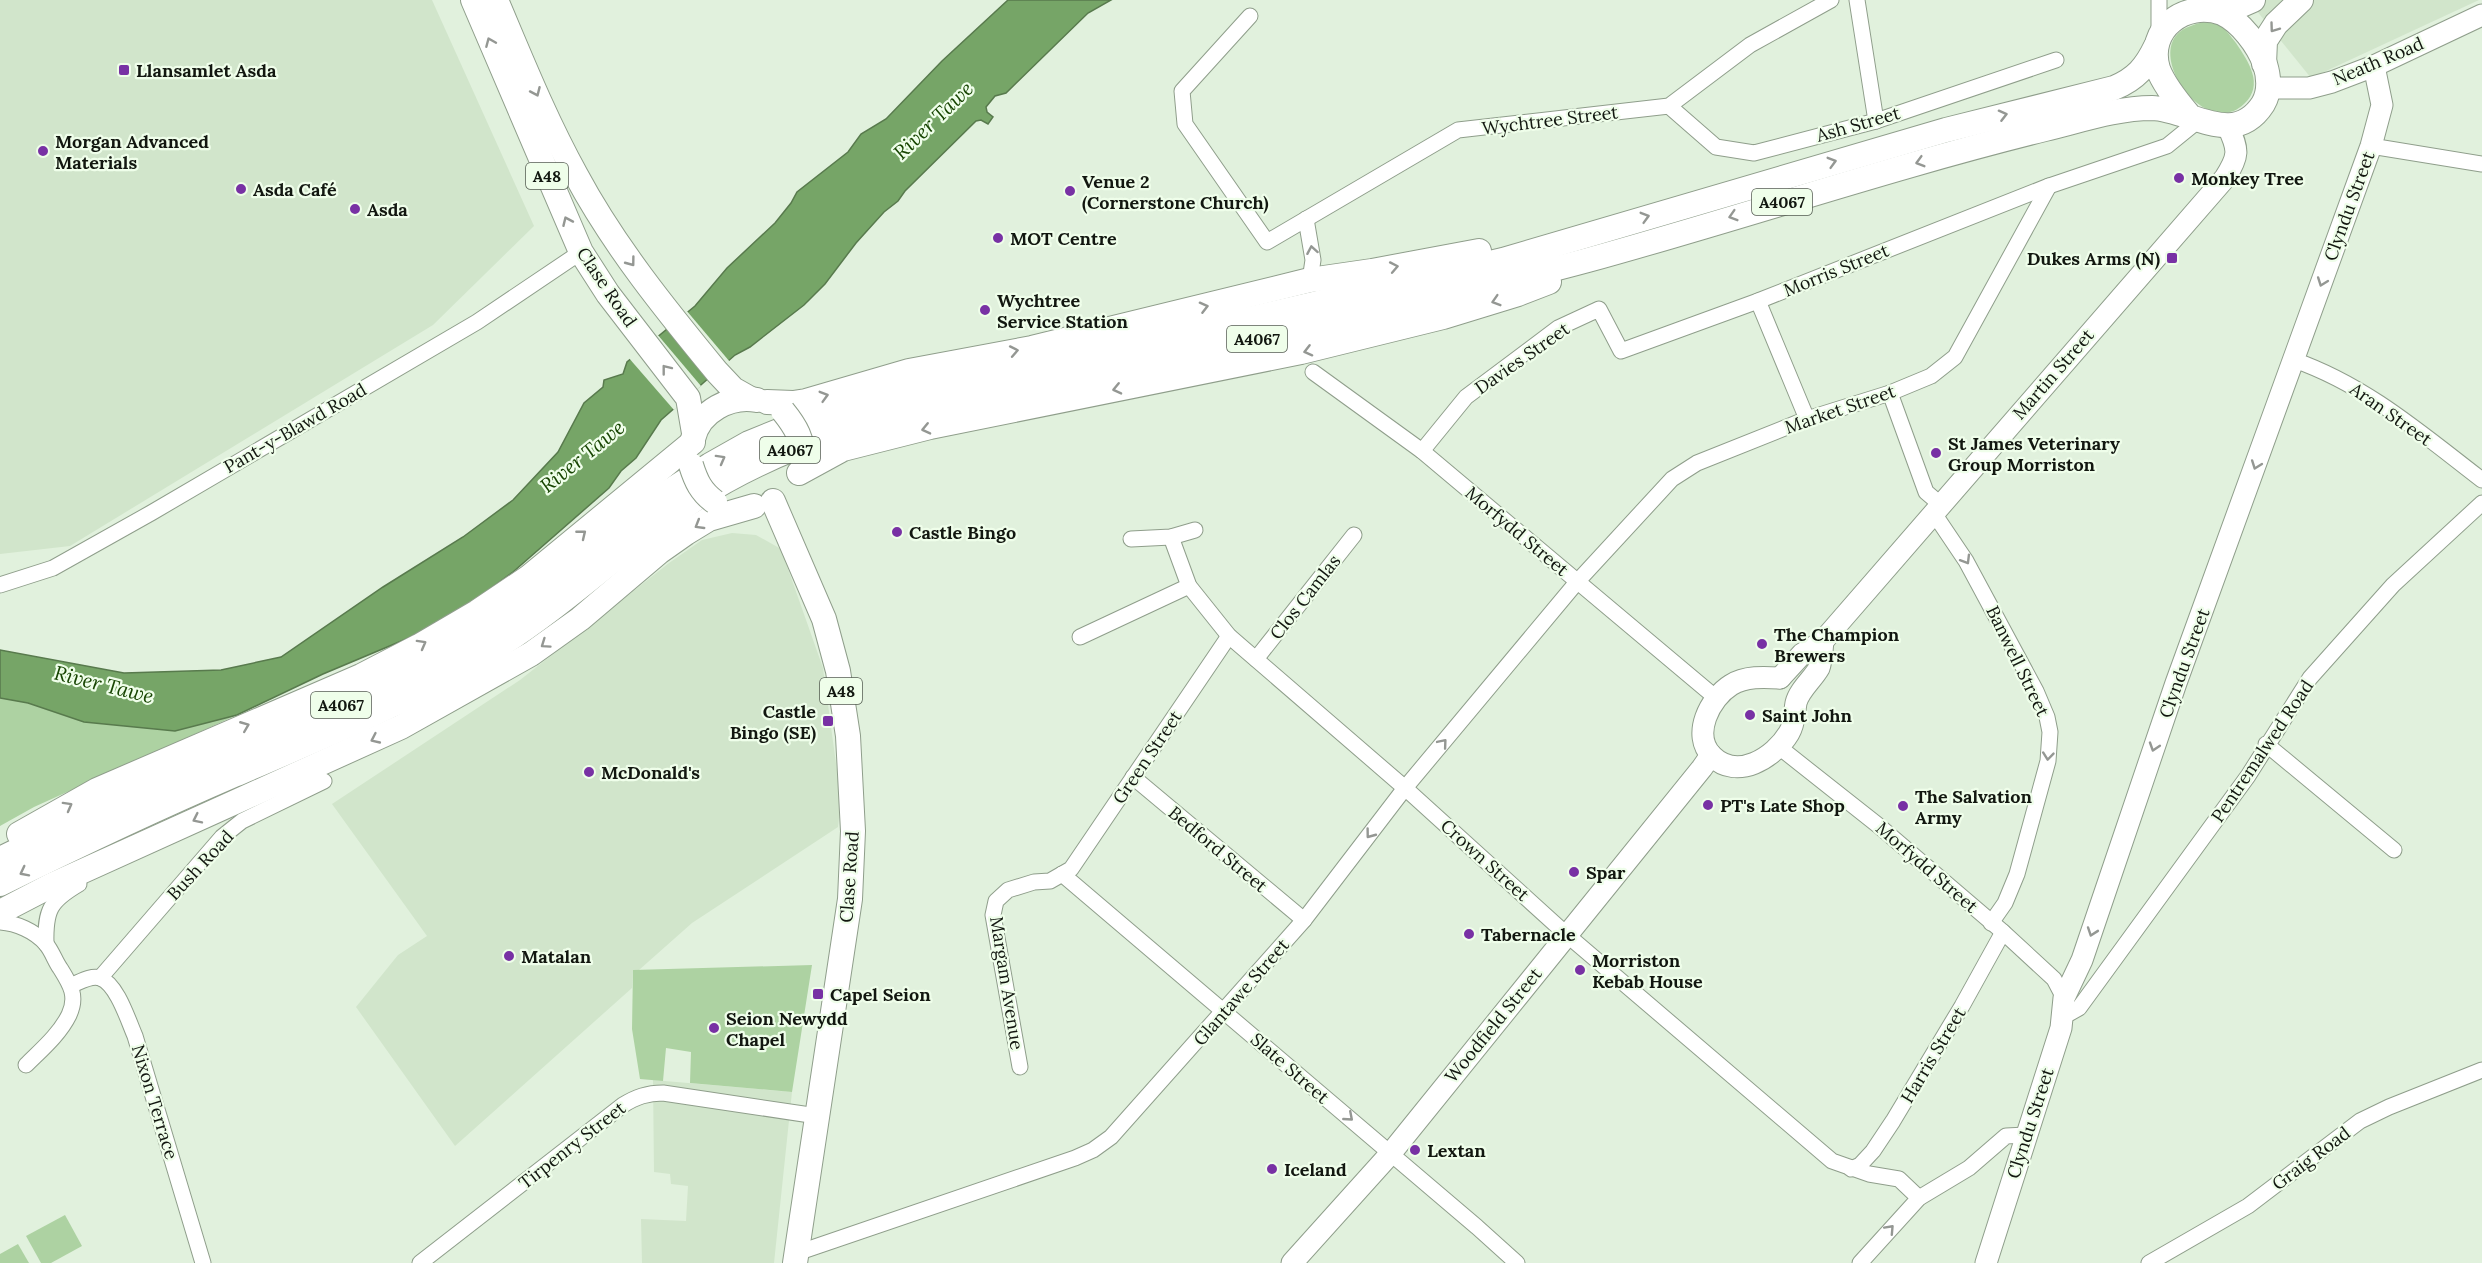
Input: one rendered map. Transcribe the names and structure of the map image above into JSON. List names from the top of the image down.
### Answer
{
  "streets": {
    "main road": [
      "Neath Road",
      "A48",
      "A4067",
      "Clyndu Street",
      "Clase Road",
      "Martin Street",
      "Woodfield Street"
    ],
    "street": [
      "Wychtree Street",
      "Ash Street",
      "Morris Street",
      "Davies Street",
      "Market Street",
      "Aran Street",
      "Pant-y-Blawd Road",
      "Morfydd Street",
      "Clos Camlas",
      "Banwell Street",
      "Pentremalwed Road",
      "Green Street",
      "Bedford Street",
      "Crown Street",
      "Bush Road",
      "Margam Avenue",
      "Glantawe Street",
      "Harris Street",
      "Slate Street",
      "Nixon Terrace",
      "Tirpenry Street",
      "Graig Road"
    ]
  },
  "crossings": [
    ["Neath Road", "A4067"],
    ["Neath Road", "Clyndu Street"],
    ["Neath Road", "Martin Street"],
    ["Wychtree Street", "Ash Street"],
    ["A4067", "Martin Street"],
    ["Clyndu Street", "Aran Street"],
    ["Clyndu Street", "Morfydd Street"],
    ["Clyndu Street", "Pentremalwed Road"],
    ["Morris Street", "Davies Street"],
    ["Morris Street", "Market Street"],
    ["Clase Road", "Pant-y-Blawd Road"],
    ["Clase Road", "Glantawe Street"],
    ["Clase Road", "Tirpenry Street"],
    ["Davies Street", "Morfydd Street"],
    ["Martin Street", "Morfydd Street"],
    ["Martin Street", "Banwell Street"],
    ["Martin Street", "Woodfield Street"],
    ["Market Street", "Morfydd Street"],
    ["Market Street", "Banwell Street"],
    ["Market Street", "Glantawe Street"],
    ["Morfydd Street", "Banwell Street"],
    ["Morfydd Street", "Pentremalwed Road"],
    ["Morfydd Street", "Glantawe Street"],
    ["Morfydd Street", "Woodfield Street"],
    ["Morfydd Street", "Harris Street"],
    ["Clos Camlas", "Crown Street"],
    ["Banwell Street", "Harris Street"],
    ["Green Street", "Bedford Street"],
    ["Green Street", "Crown Street"],
    ["Green Street", "Margam Avenue"],
    ["Green Street", "Slate Street"],
    ["Bedford Street", "Glantawe Street"],
    ["Crown Street", "Glantawe Street"],
    ["Crown Street", "Woodfield Street"],
    ["Crown Street", "Harris Street"],
    ["Bush Road", "Nixon Terrace"],
    ["Margam Avenue", "Slate Street"],
    ["Glantawe Street", "Slate Street"],
    ["Woodfield Street", "Slate Street"]
  ],
  "one_way": ["Clyndu Street", "Banwell Street", "Slate Street"],
  "water": ["River Tawe"],
  "places": {
    "transit": [
      "Llansamlet Asda",
      "Dukes Arms (N)",
      "Castle Bingo (SE)",
      "Capel Seion"
    ],
    "other": [
      "Morgan Advanced Materials",
      "Monkey Tree",
      "Asda Café",
      "Venue 2 (Cornerstone Church)",
      "Asda",
      "MOT Centre",
      "Wychtree Service Station",
      "St James Veterinary Group Morriston",
      "Castle Bingo",
      "The Champion Brewers",
      "Saint John",
      "McDonald's",
      "PT's Late Shop",
      "The Salvation Army",
      "Spar",
      "Tabernacle",
      "Matalan",
      "Morriston Kebab House",
      "Seion Newydd Chapel",
      "Lextan",
      "Iceland"
    ]
  }
}
